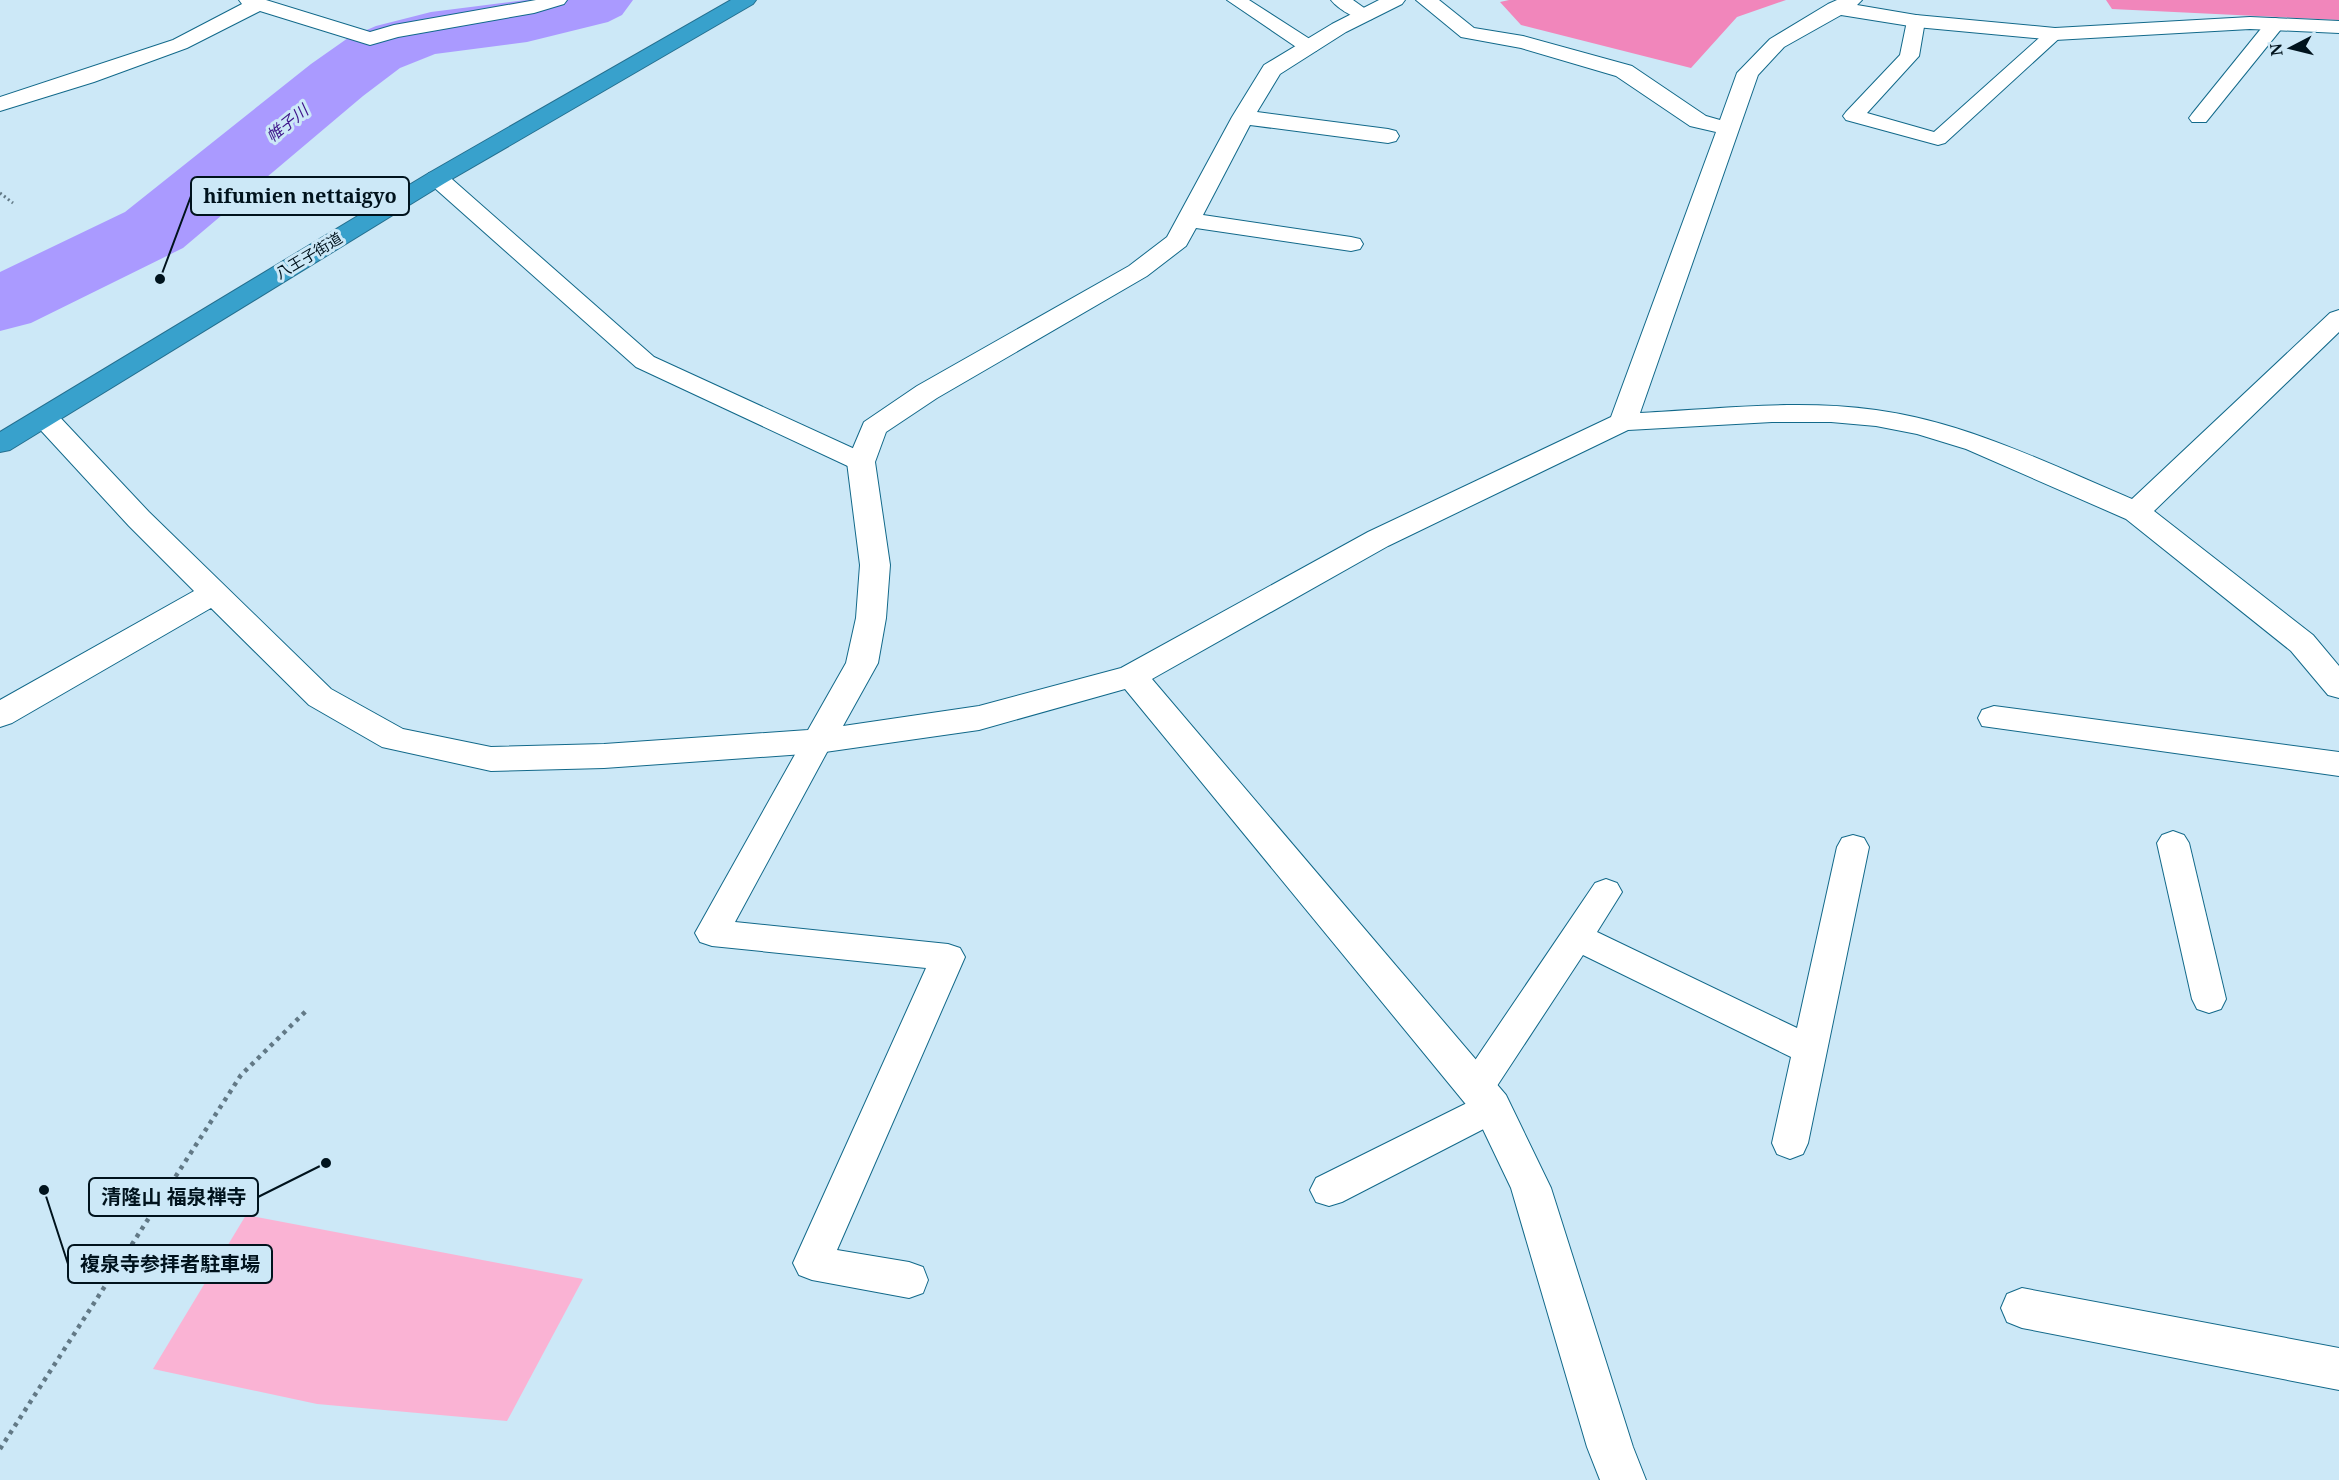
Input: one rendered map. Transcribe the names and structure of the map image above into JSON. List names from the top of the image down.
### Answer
{
  "streets": {
    "highway": ["八王子街道"]
  },
  "water": ["帷子川"],
  "places": ["hifumien nettaigyo", "清隆山 福泉禅寺", "複泉寺参拝者駐車場"],
  "north": "left"
}
